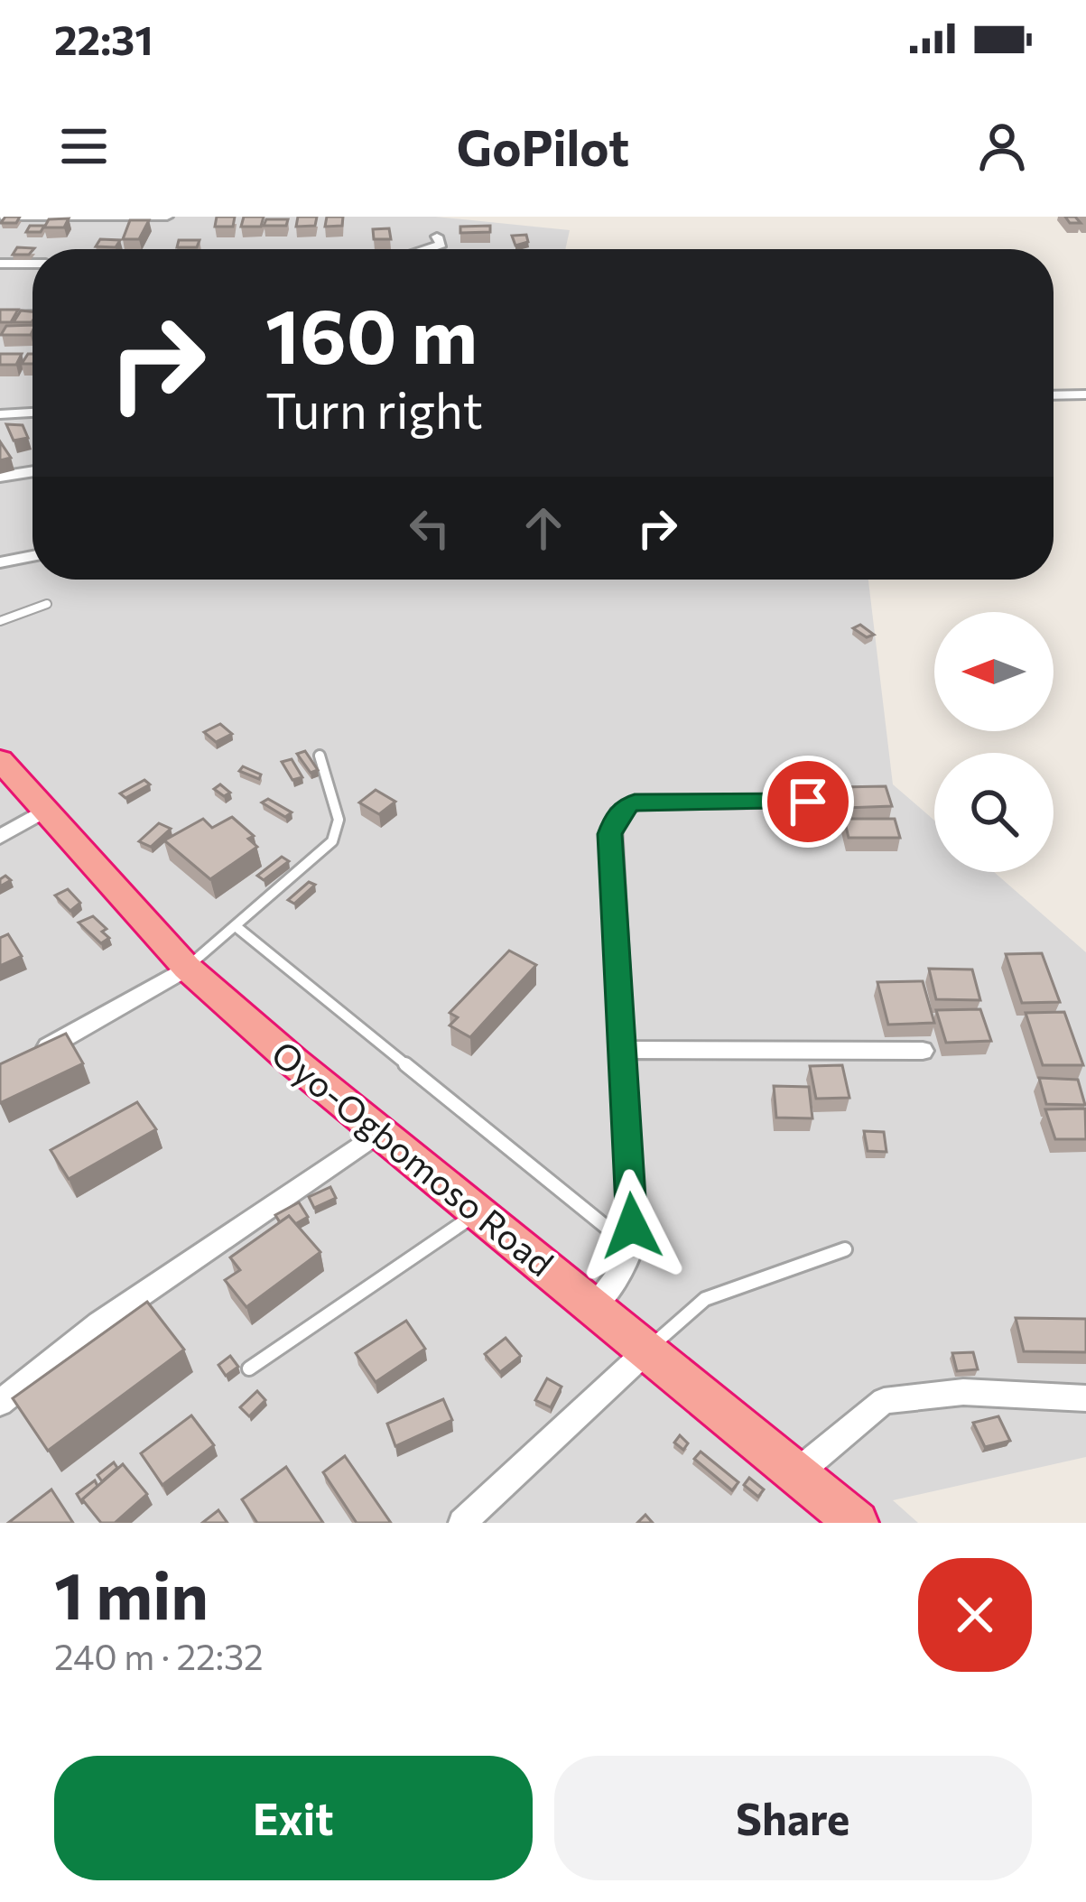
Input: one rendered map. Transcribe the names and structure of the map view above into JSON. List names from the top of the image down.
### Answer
{
  "streets": {
    "highway": ["Oyo-Ogbomoso Road"]
  },
  "north": "left",
  "page": {
    "status": "22:31",
    "header": "GoPilot",
    "turn": ["160 m", "Turn right"],
    "heading": ["1 min", "240 m · 22:32"],
    "buttons": ["Exit", "Share"]
  }
}
